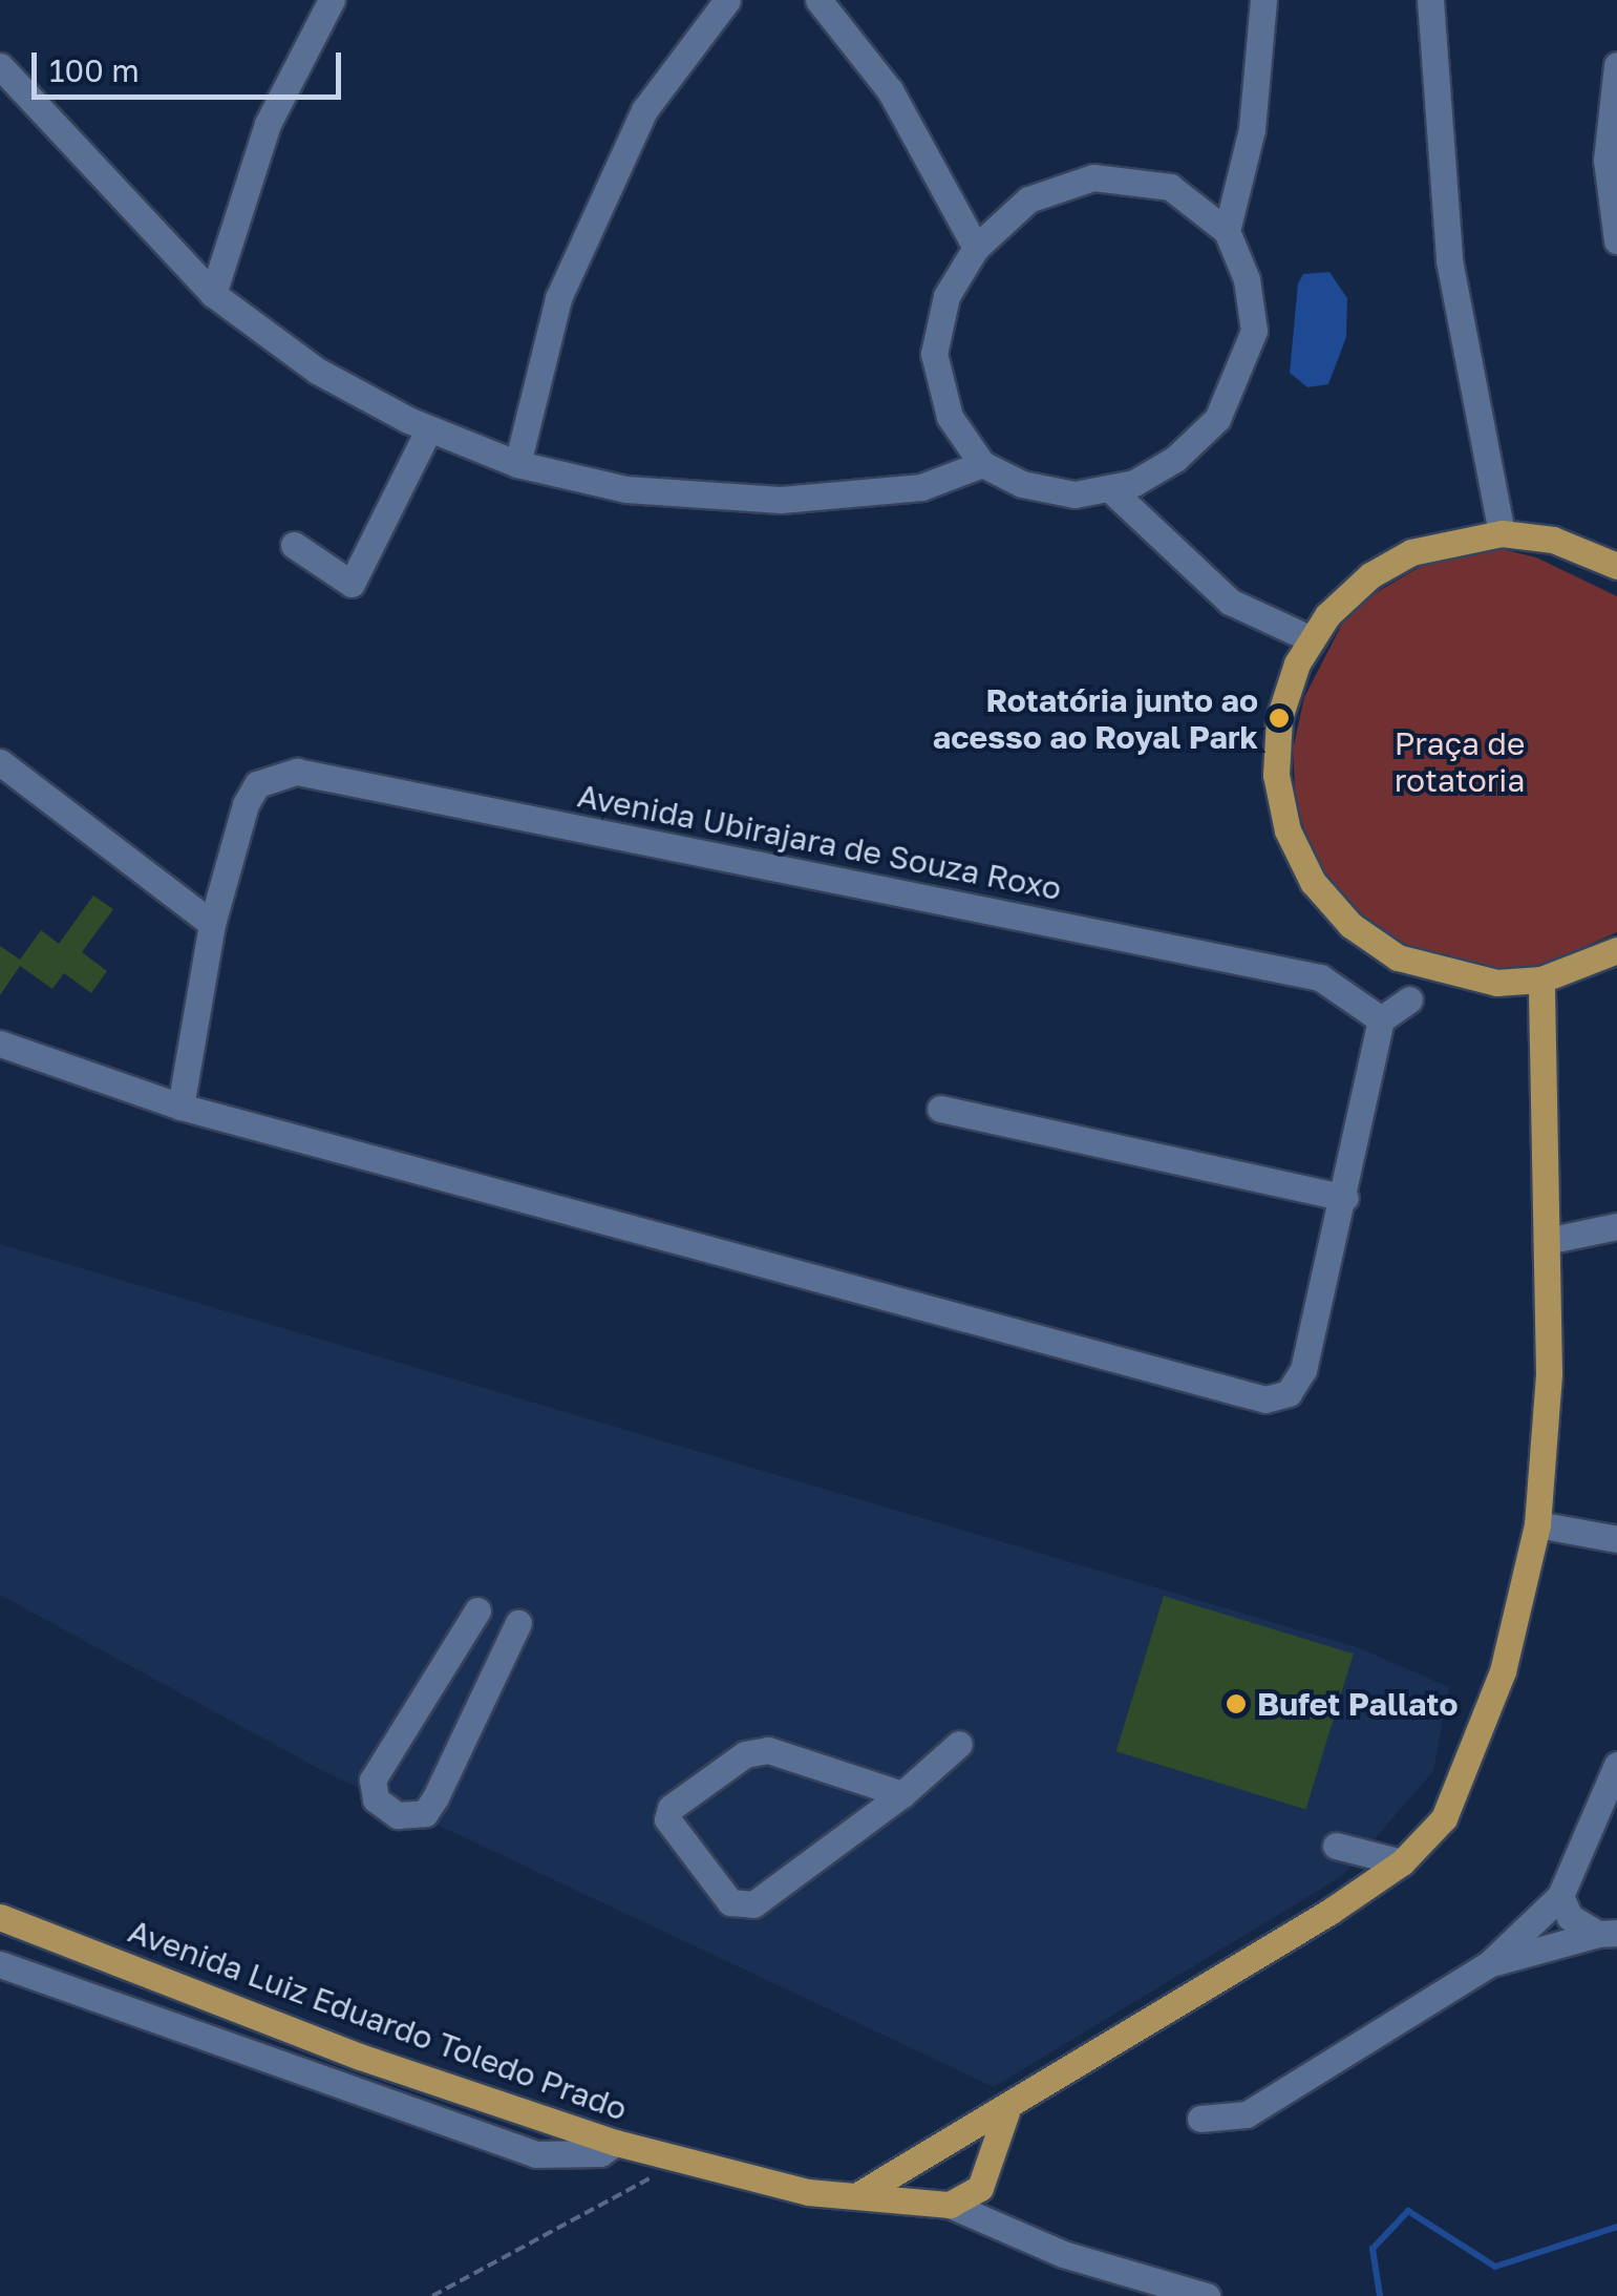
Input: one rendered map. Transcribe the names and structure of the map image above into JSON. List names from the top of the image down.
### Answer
{
  "streets": {
    "main road": ["Avenida Luiz Eduardo Toledo Prado"],
    "street": ["Avenida Ubirajara de Souza Roxo"]
  },
  "parks": ["Praça de rotatoria"],
  "places": ["Rotatória junto ao acesso ao Royal Park", "Bufet Pallato"],
  "scale_bar": "100 m"
}
